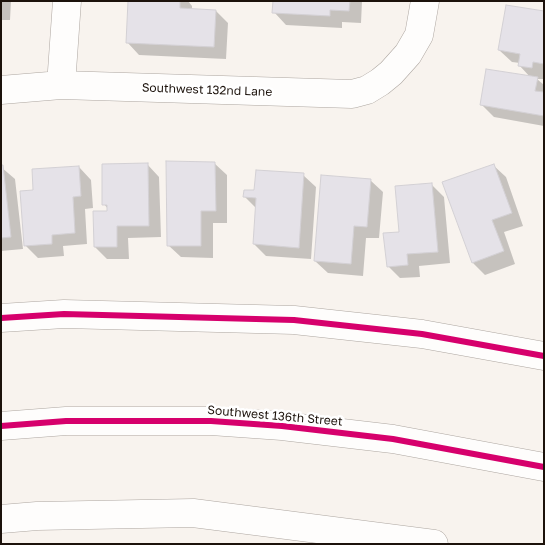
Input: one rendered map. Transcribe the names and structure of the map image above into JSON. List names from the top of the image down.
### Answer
{
  "streets": {
    "street": ["Southwest 132nd Lane", "Southwest 136th Street"]
  }
}
